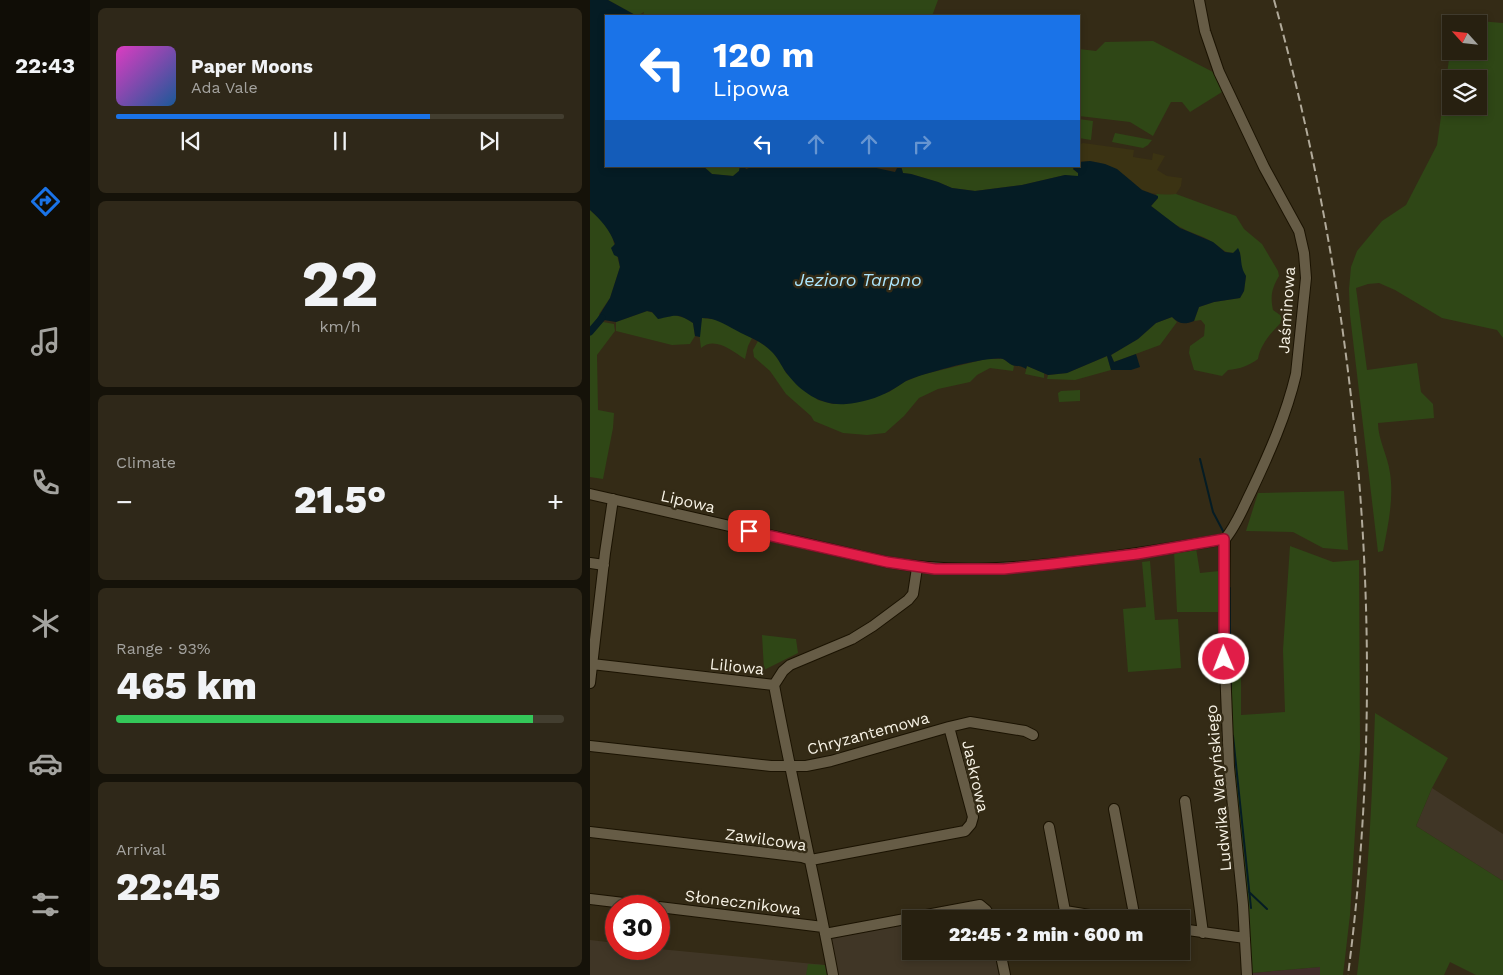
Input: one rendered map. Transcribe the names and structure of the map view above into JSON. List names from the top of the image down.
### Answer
{
  "streets": {
    "street": [
      "Jaśminowa",
      "Lipowa",
      "Liliowa",
      "Chryzantemowa",
      "Jaskrowa",
      "Ludwika Waryńskiego",
      "Zawilcowa",
      "Słonecznikowa"
    ]
  },
  "crossings": [
    ["Jaśminowa", "Lipowa"],
    ["Jaśminowa", "Ludwika Waryńskiego"],
    ["Lipowa", "Liliowa"],
    ["Lipowa", "Ludwika Waryńskiego"],
    ["Chryzantemowa", "Jaskrowa"],
    ["Jaskrowa", "Zawilcowa"]
  ],
  "water": ["Jezioro Tarpno"],
  "north": "top left",
  "page": {
    "tabs": "22:43",
    "turn": ["120 m", "Lipowa"],
    "song": ["Paper Moons", "Ada Vale"],
    "tile": [
      ["22", "km/h"],
      "Climate",
      ["Range · 93%", "465 km"],
      ["Arrival", "22:45"]
    ],
    "heat": ["−", "21.5°", "+"],
    "limit": "30",
    "trip": "22:45 · 2 min · 600 m"
  }
}
